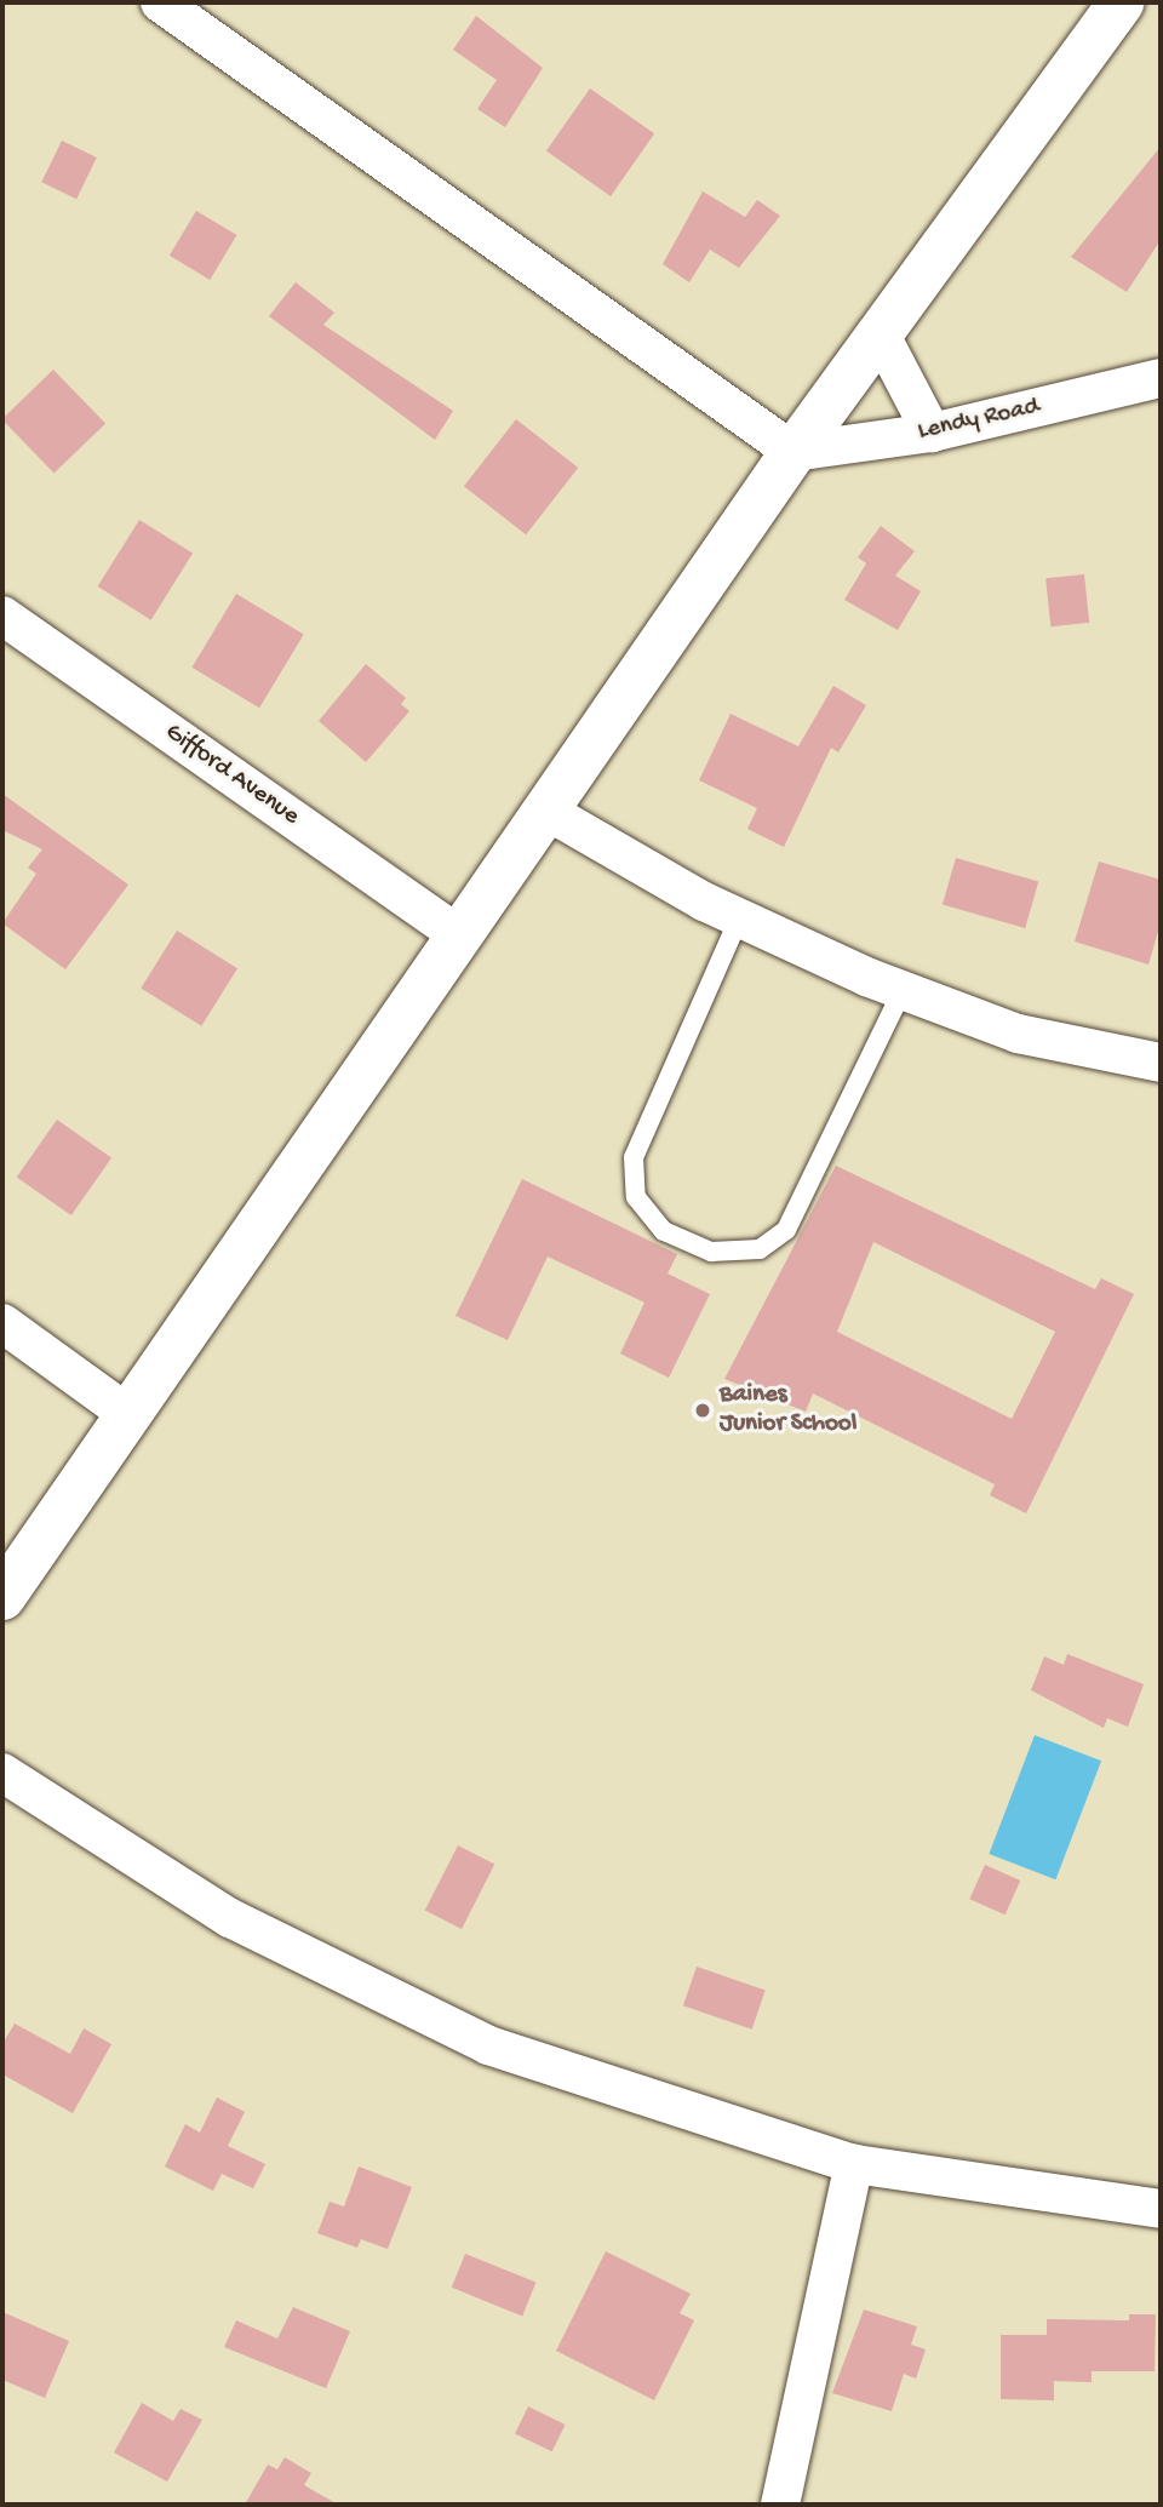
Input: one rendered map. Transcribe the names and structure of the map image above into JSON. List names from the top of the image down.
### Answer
{
  "streets": {
    "street": ["Lendy Road", "Gifford Avenue"]
  },
  "places": ["Baines Junior School"]
}
